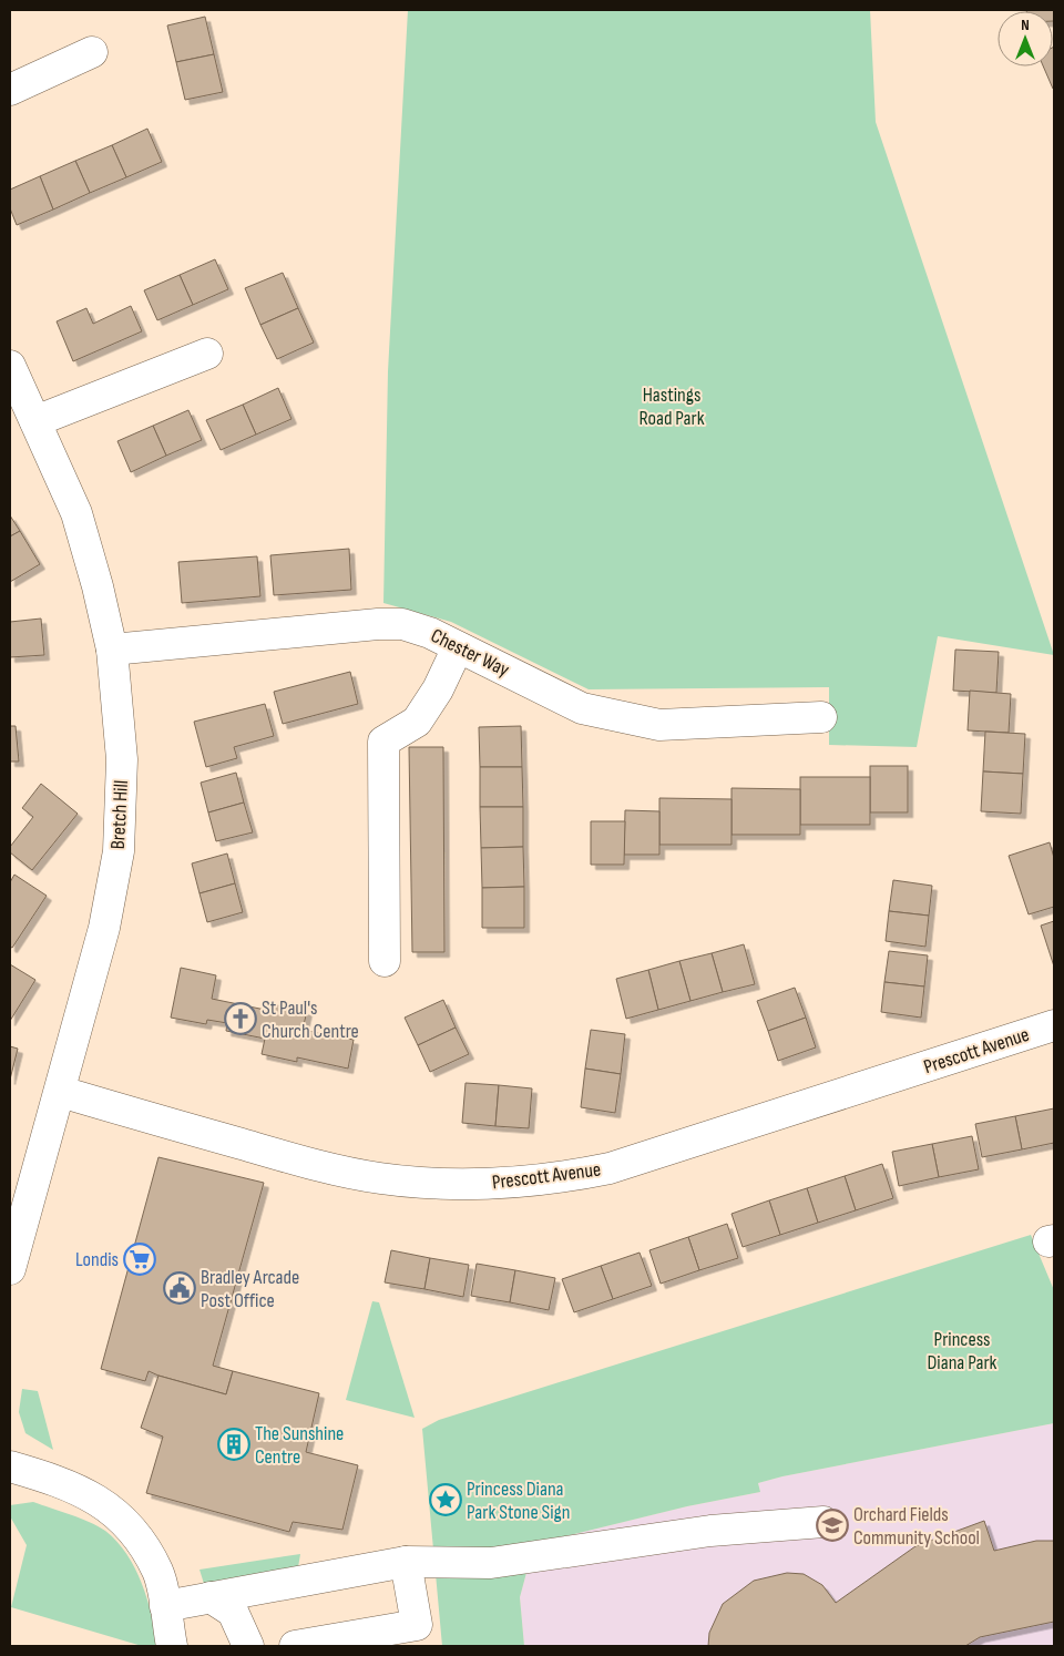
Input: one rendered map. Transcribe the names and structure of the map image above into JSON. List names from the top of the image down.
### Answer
{
  "streets": {
    "street": ["Chester Way", "Bretch Hill", "Prescott Avenue"]
  },
  "crossings": [
    ["Chester Way", "Bretch Hill"],
    ["Bretch Hill", "Prescott Avenue"]
  ],
  "parks": ["Hastings Road Park", "Princess Diana Park"],
  "places": {
    "church": ["St Paul's Church Centre"],
    "supermarket": ["Londis"],
    "public building": ["Bradley Arcade Post Office"],
    "building": ["The Sunshine Centre"],
    "place": ["Princess Diana Park Stone Sign"],
    "school or university": ["Orchard Fields Community School"]
  },
  "north": "top"
}
